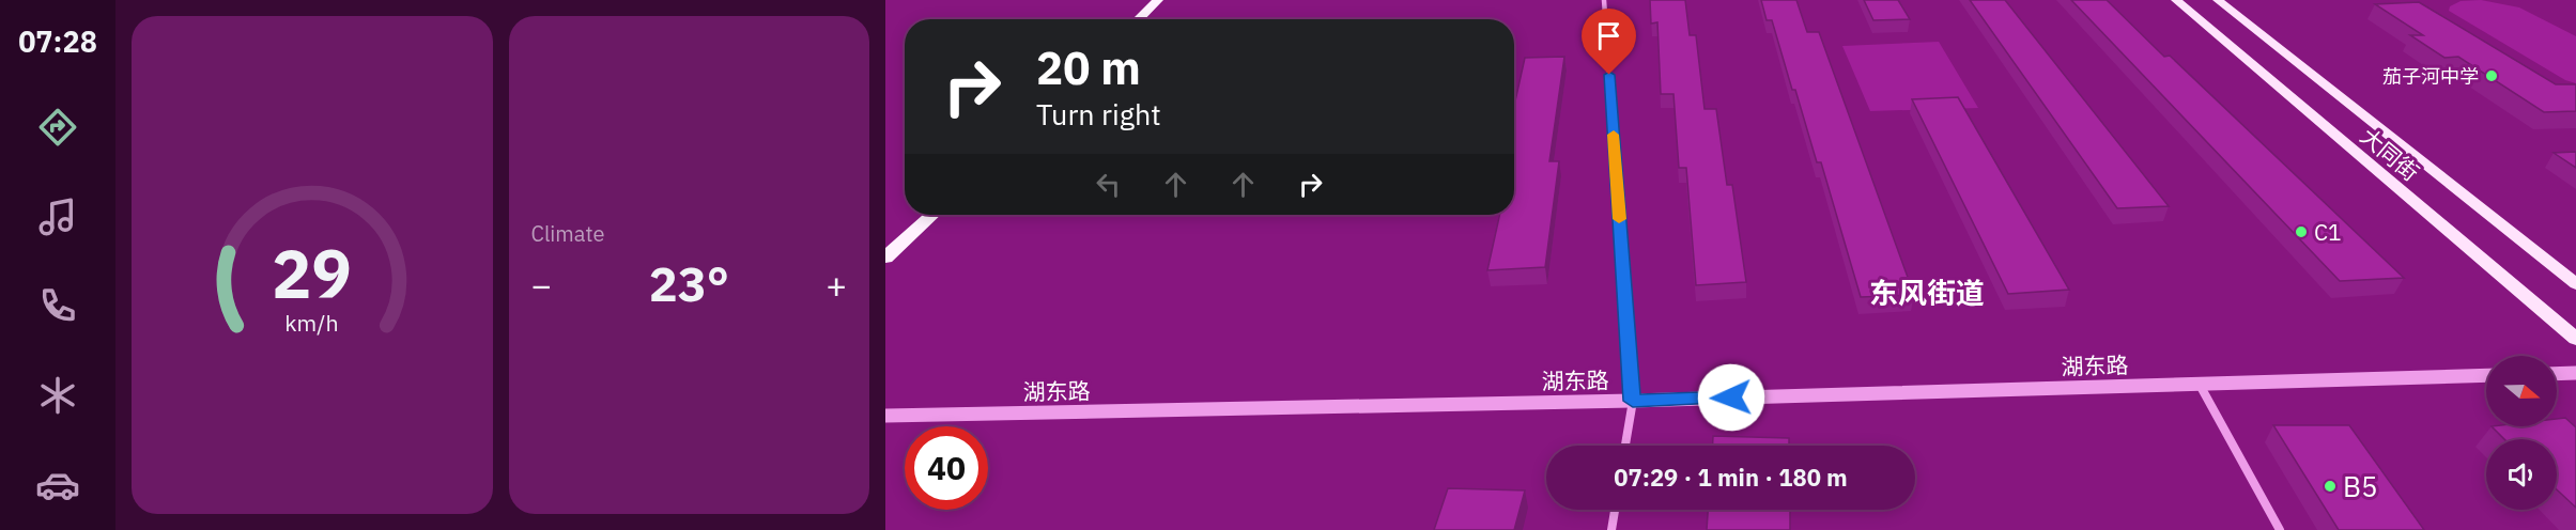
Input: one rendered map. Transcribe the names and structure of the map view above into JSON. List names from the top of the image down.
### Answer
{
  "streets": {
    "main road": ["大同街"],
    "street": ["湖东路"]
  },
  "districts": ["东风街道"],
  "places": ["茄子河中学", "C1", "B5"],
  "north": "right",
  "page": {
    "tabs": "07:28",
    "tile": "Climate",
    "turn": ["20 m", "Turn right"],
    "heat": ["−", "23°", "+"],
    "limit": "40",
    "trip": "07:29 · 1 min · 180 m",
    "gauge": ["29", "km/h"]
  }
}
